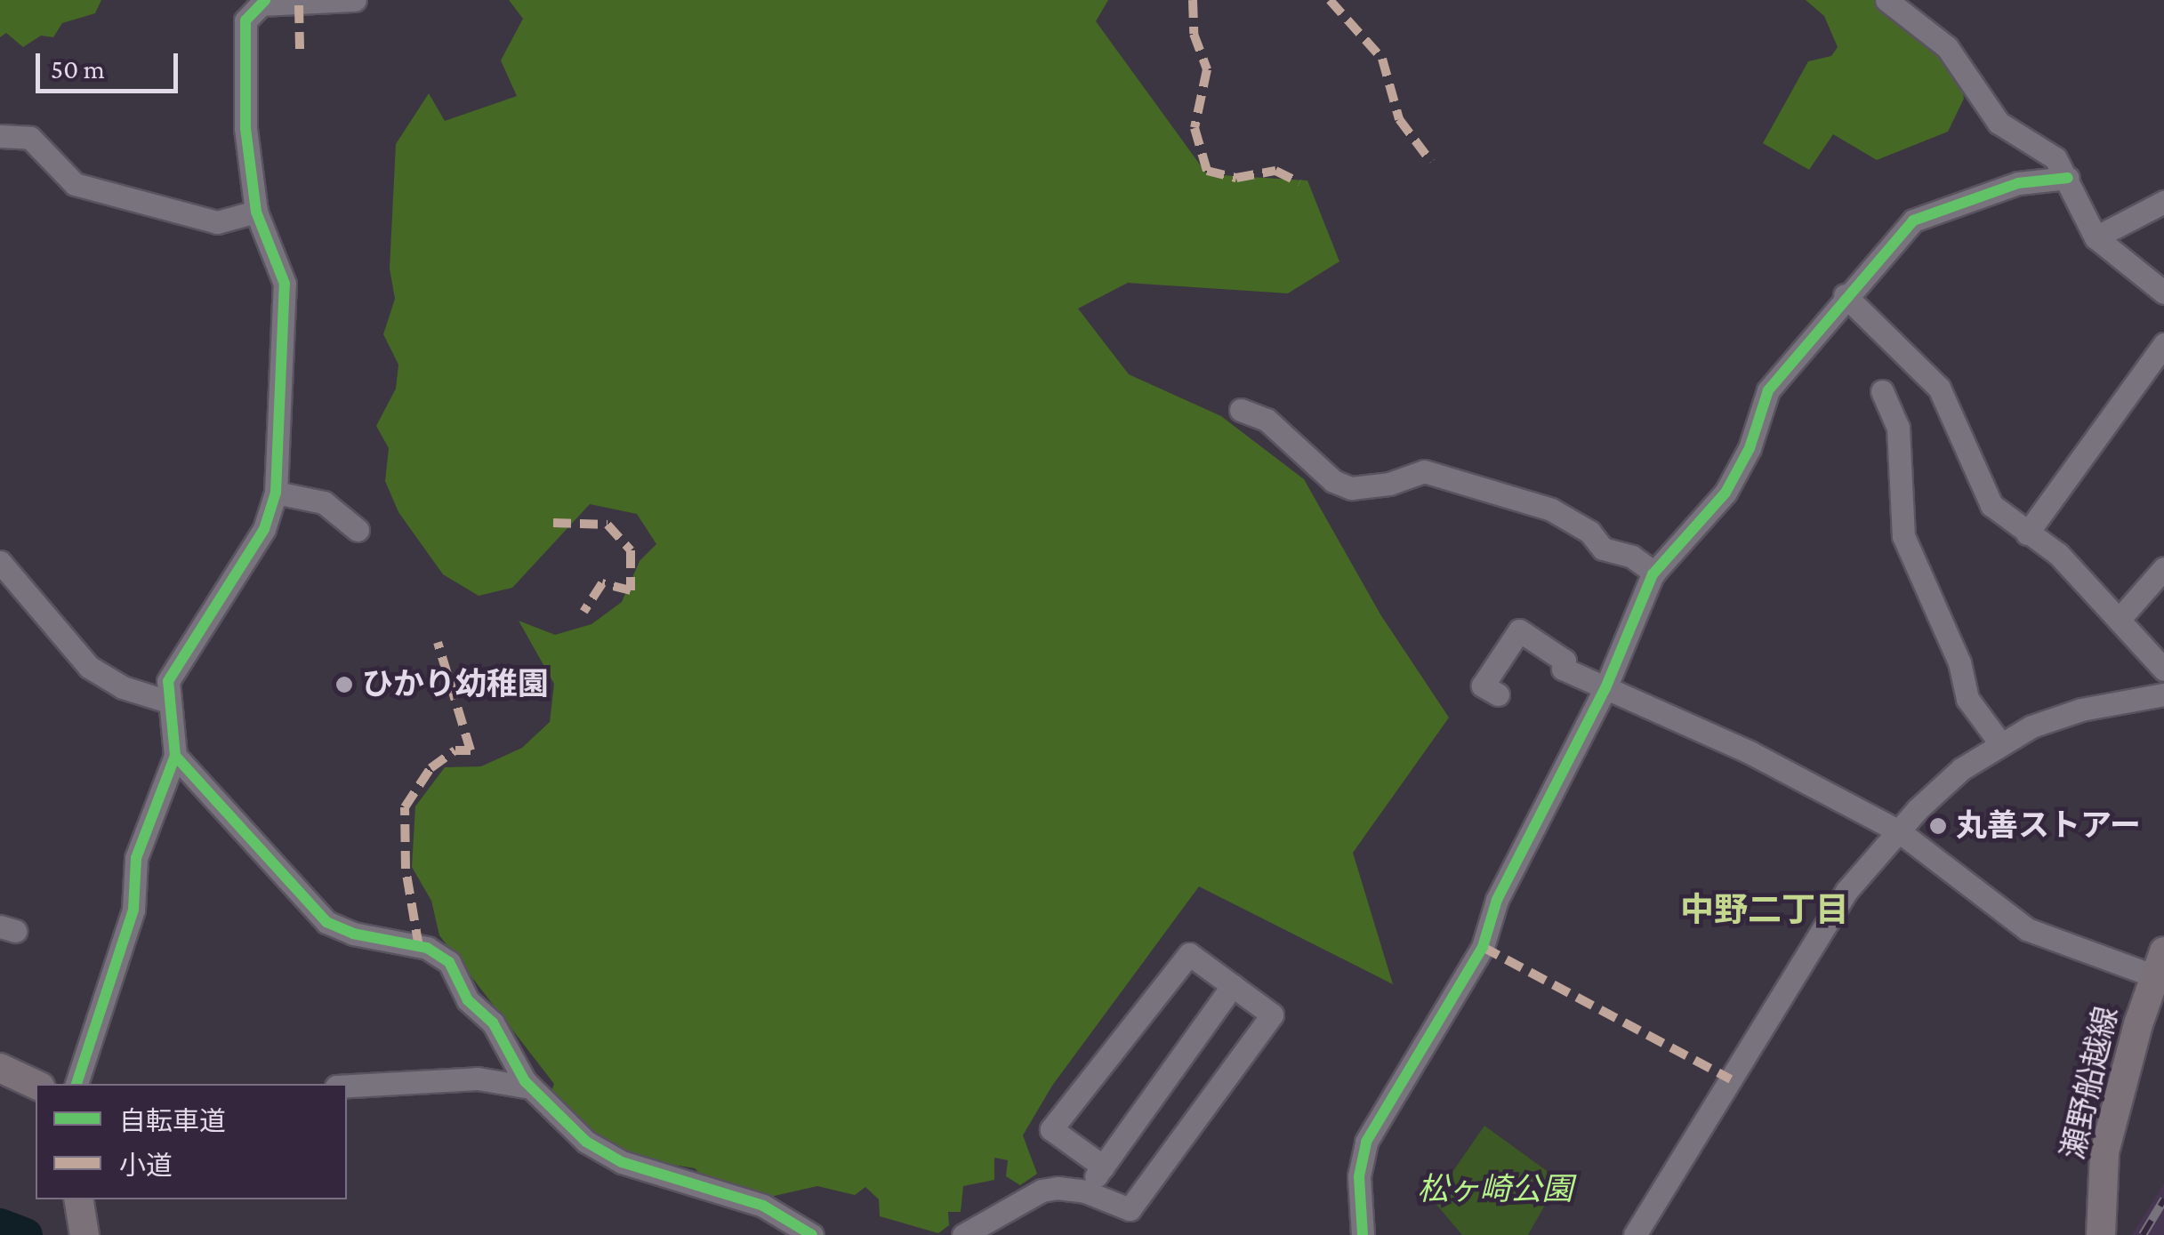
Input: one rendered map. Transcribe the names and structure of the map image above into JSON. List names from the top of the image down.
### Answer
{
  "streets": {
    "main road": ["瀬野船越線"]
  },
  "districts": ["中野二丁目"],
  "parks": ["松ヶ崎公園"],
  "places": ["ひかり幼稚園", "丸善ストアー"],
  "legend": ["自転車道", "小道"],
  "scale_bar": "50 m"
}
